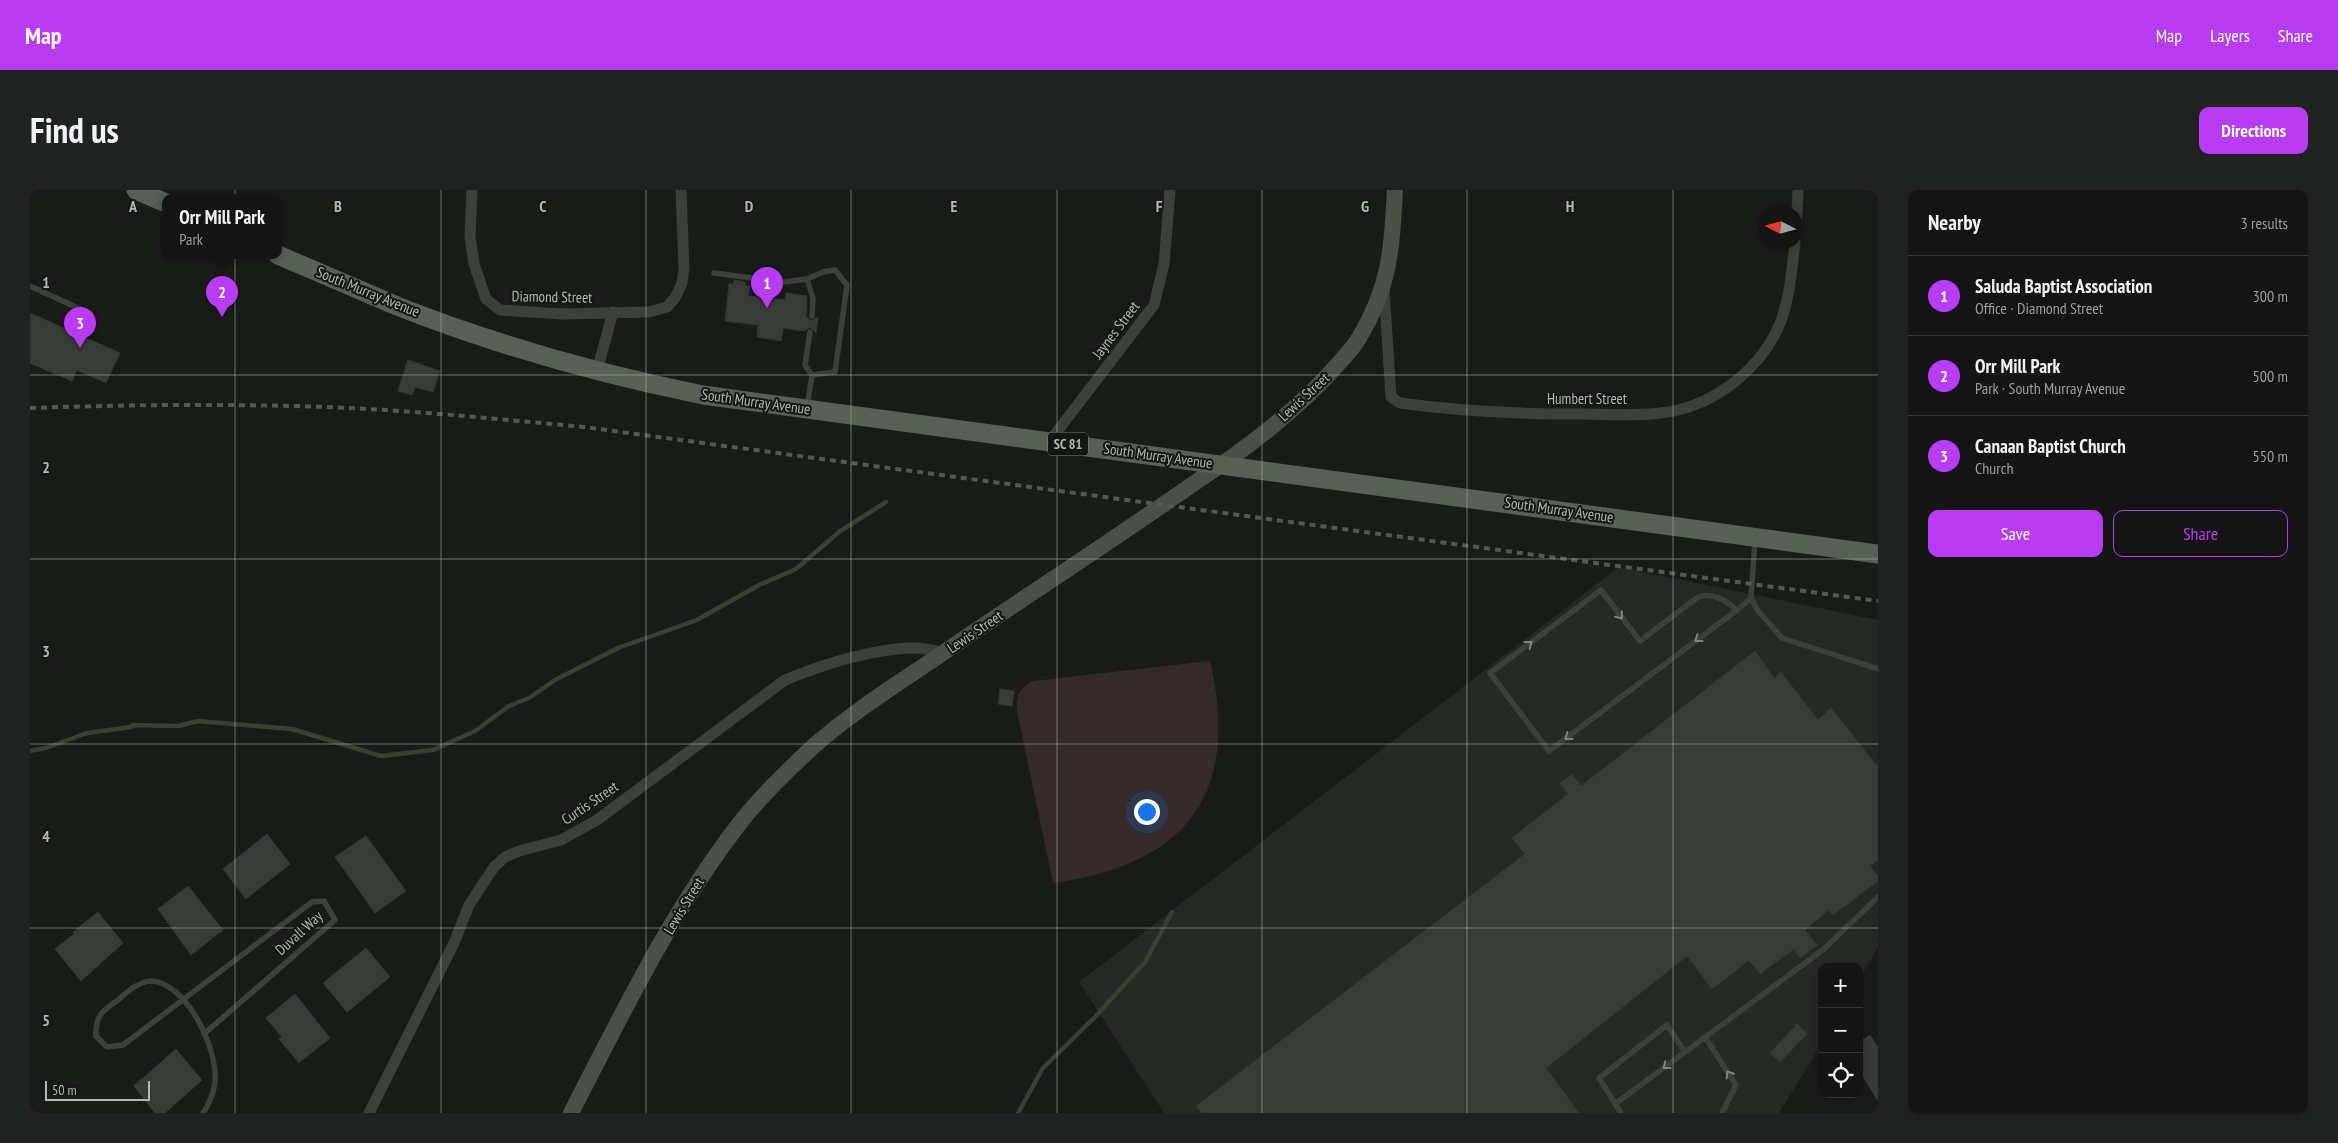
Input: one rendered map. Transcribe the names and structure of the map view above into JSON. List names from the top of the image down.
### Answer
{
  "streets": {
    "main road": ["South Murray Avenue", "SC 81"],
    "street": [
      "Diamond Street",
      "Jaynes Street",
      "Lewis Street",
      "Humbert Street",
      "Curtis Street"
    ],
    "lane": ["Duvall Way"]
  },
  "crossings": [
    ["South Murray Avenue", "Diamond Street"],
    ["South Murray Avenue", "Jaynes Street"],
    ["South Murray Avenue", "Lewis Street"],
    ["Lewis Street", "Humbert Street"],
    ["Lewis Street", "Curtis Street"]
  ],
  "scale_bar": "50 m",
  "north": "left",
  "page": {
    "header": "Map",
    "nav": ["Map", "Layers", "Share"],
    "title": "Find us",
    "buttons": [
      "Directions",
      ["Save", "Share"]
    ],
    "heading": ["Nearby", "3 results"],
    "popup": ["Orr Mill Park", "Park"],
    "list": [
      {
        "mark": "1",
        "name": "Saluda Baptist Association",
        "note": "Office · Diamond Street",
        "value": "300 m"
      },
      {
        "mark": "2",
        "name": "Orr Mill Park",
        "note": "Park · South Murray Avenue",
        "value": "500 m"
      },
      {
        "mark": "3",
        "name": "Canaan Baptist Church",
        "note": "Church",
        "value": "550 m"
      }
    ],
    "pins": ["1", "2", "3"],
    "map_buttons": ["+", "−"],
    "scale": "50 m"
  },
  "grid": {
    "columns": [
      "A",
      "B",
      "C",
      "D",
      "E",
      "F",
      "G",
      "H"
    ],
    "rows": [
      "1",
      "2",
      "3",
      "4",
      "5"
    ]
  }
}
